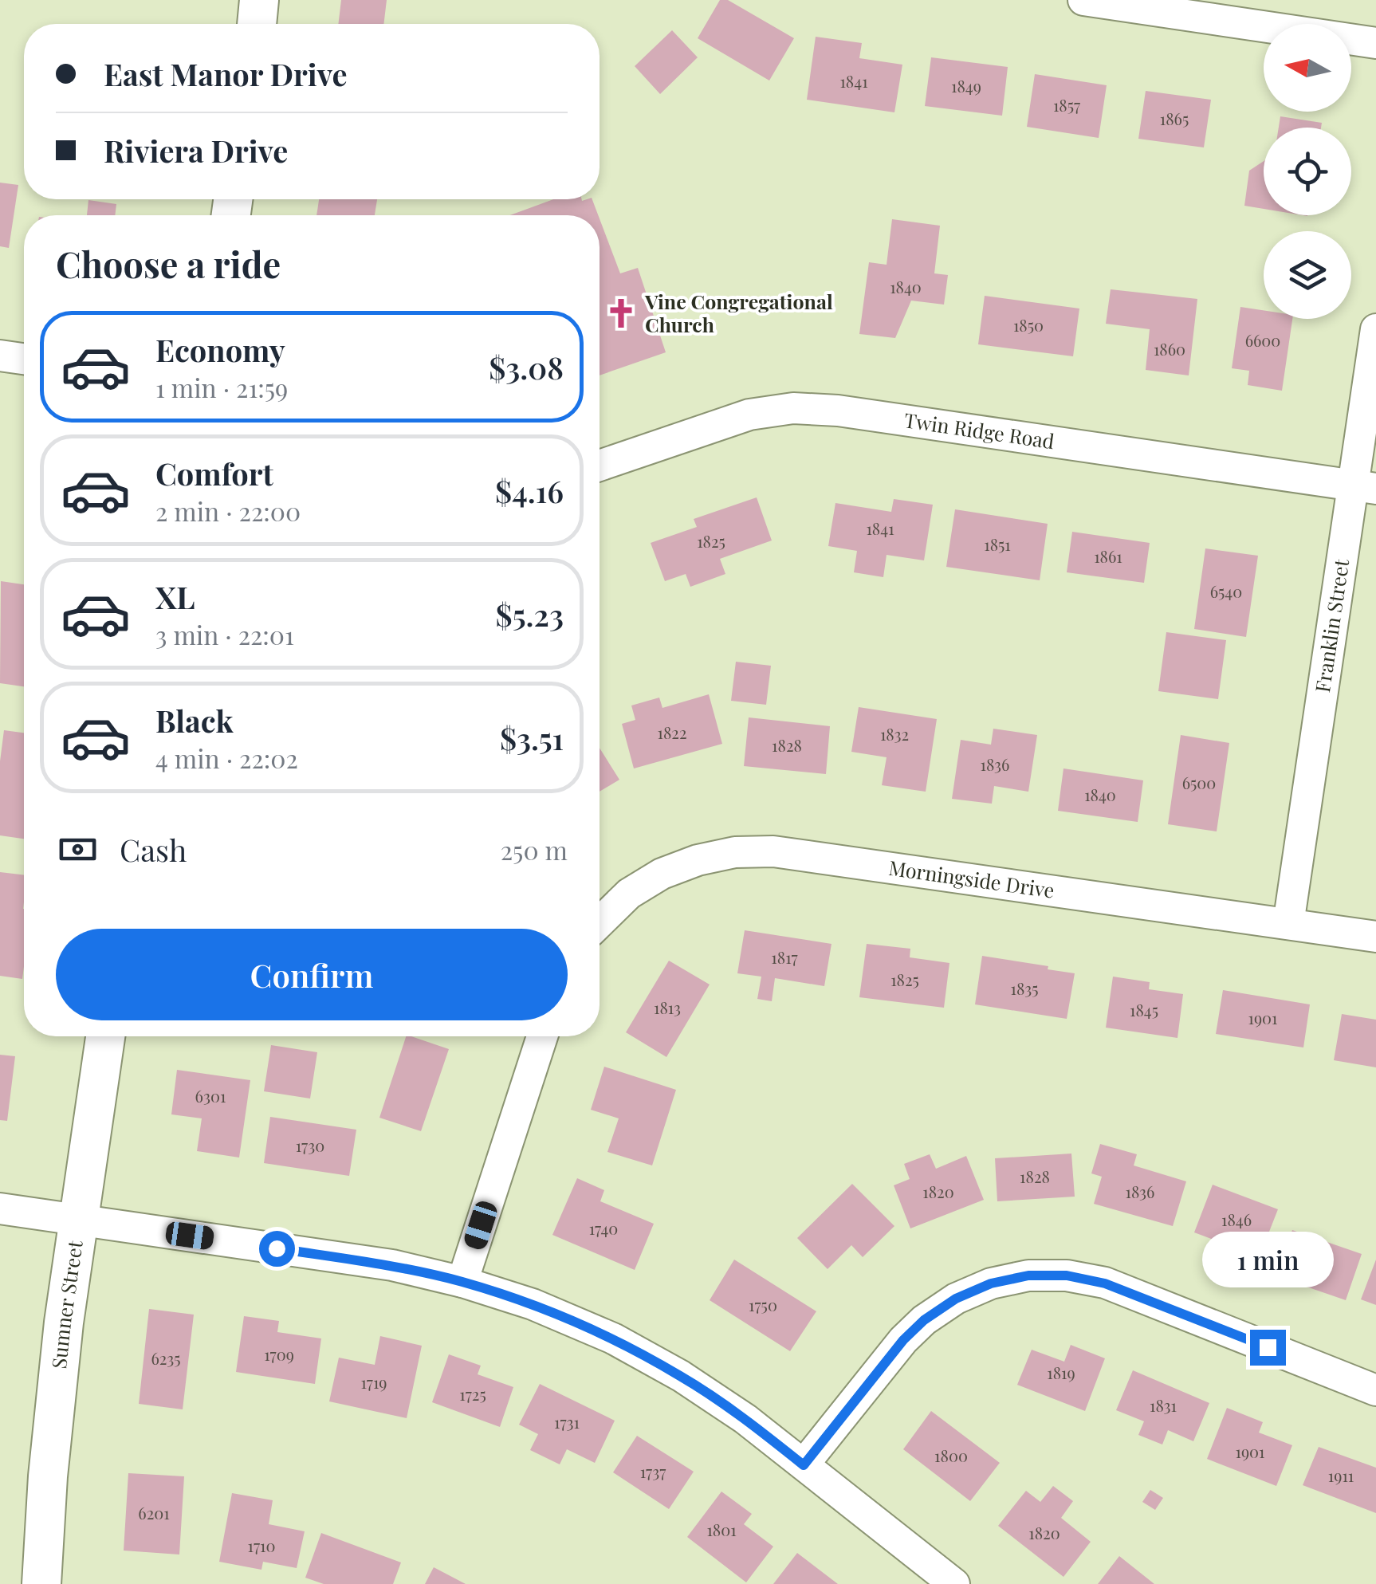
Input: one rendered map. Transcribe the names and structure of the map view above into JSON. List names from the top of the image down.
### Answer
{
  "streets": {
    "street": [
      "Twin Ridge Road",
      "Franklin Street",
      "Morningside Drive",
      "Sumner Street"
    ]
  },
  "crossings": [
    ["Twin Ridge Road", "Franklin Street"],
    ["Franklin Street", "Morningside Drive"]
  ],
  "places": {
    "church": ["Vine Congregational Church"]
  },
  "house_numbers": [
    "1841",
    "1849",
    "1857",
    "1865",
    "1840",
    "1850",
    "6600",
    "1860",
    "1841",
    "1825",
    "1851",
    "1861",
    "6540",
    "1822",
    "1832",
    "1828",
    "1836",
    "6500",
    "1840",
    "1817",
    "1825",
    "1835",
    "1813",
    "1845",
    "1901",
    "6301",
    "1730",
    "1828",
    "1820",
    "1836",
    "1846",
    "1740",
    "1750",
    "1709",
    "6235",
    "1819",
    "1719",
    "1725",
    "1831",
    "1731",
    "1901",
    "1800",
    "1737",
    "1911",
    "6201",
    "1801",
    "1820",
    "1710"
  ],
  "north": "left",
  "page": {
    "banner": ["East Manor Drive", "Riviera Drive"],
    "heading": "Choose a ride",
    "list": [
      {
        "name": "Economy",
        "note": "1 min · 21:59",
        "value": "$3.08"
      },
      {
        "name": "Comfort",
        "note": "2 min · 22:00",
        "value": "$4.16"
      },
      {
        "name": "XL",
        "note": "3 min · 22:01",
        "value": "$5.23"
      },
      {
        "name": "Black",
        "note": "4 min · 22:02",
        "value": "$3.51"
      }
    ],
    "pay": ["Cash", "250 m"],
    "buttons": "Confirm",
    "bubble": "1 min"
  }
}
